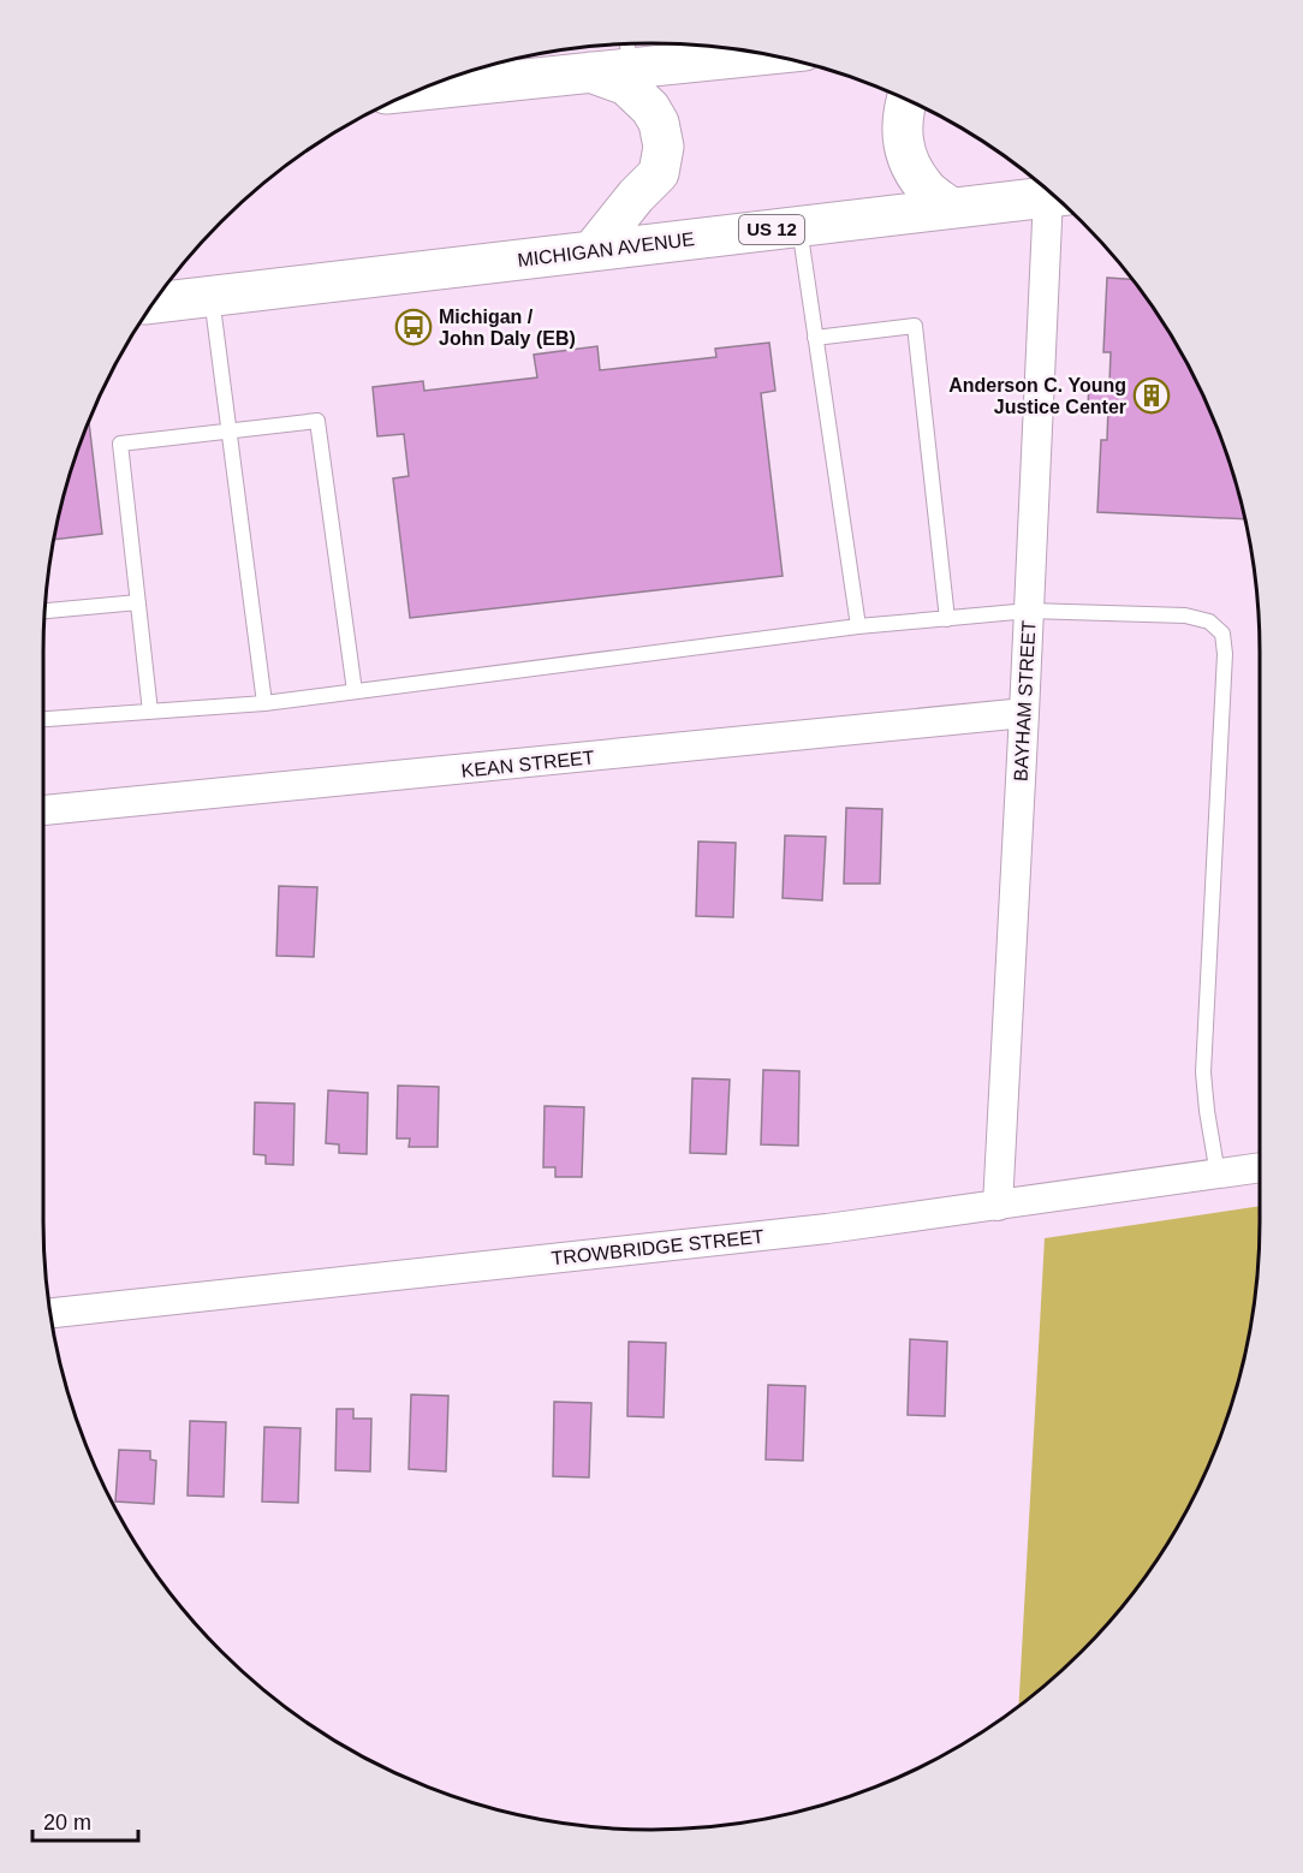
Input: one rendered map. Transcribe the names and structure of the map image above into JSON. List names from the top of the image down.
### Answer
{
  "streets": {
    "main road": ["US 12", "MICHIGAN AVENUE"],
    "street": ["BAYHAM STREET", "KEAN STREET", "TROWBRIDGE STREET"]
  },
  "crossings": [
    ["BAYHAM STREET", "KEAN STREET"],
    ["BAYHAM STREET", "TROWBRIDGE STREET"]
  ],
  "places": {
    "bus stop": ["Michigan / John Daly (EB)"],
    "building": ["Anderson C. Young Justice Center"]
  },
  "scale_bar": "20 m"
}
